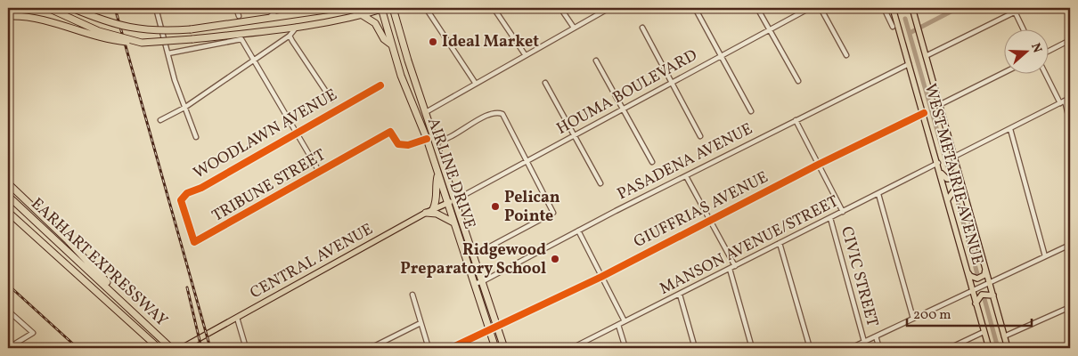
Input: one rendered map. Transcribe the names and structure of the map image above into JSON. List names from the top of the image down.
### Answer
{
  "streets": {
    "highway": ["AIRLINE DRIVE", "EARHART EXPRESSWAY"],
    "main road": ["WEST METAIRIE AVENUE", "CENTRAL AVENUE"],
    "street": [
      "HOUMA BOULEVARD",
      "WOODLAWN AVENUE",
      "PASADENA AVENUE",
      "TRIBUNE STREET",
      "GIUFFRIAS AVENUE",
      "MANSON AVENUE/STREET",
      "CIVIC STREET"
    ]
  },
  "crossings": [
    ["HOUMA BOULEVARD", "AIRLINE DRIVE"],
    ["HOUMA BOULEVARD", "CENTRAL AVENUE"],
    ["WOODLAWN AVENUE", "TRIBUNE STREET"],
    ["PASADENA AVENUE", "AIRLINE DRIVE"],
    ["PASADENA AVENUE", "WEST METAIRIE AVENUE"],
    ["PASADENA AVENUE", "CIVIC STREET"],
    ["AIRLINE DRIVE", "TRIBUNE STREET"],
    ["AIRLINE DRIVE", "GIUFFRIAS AVENUE"],
    ["AIRLINE DRIVE", "CENTRAL AVENUE"],
    ["WEST METAIRIE AVENUE", "GIUFFRIAS AVENUE"],
    ["WEST METAIRIE AVENUE", "MANSON AVENUE/STREET"],
    ["GIUFFRIAS AVENUE", "CIVIC STREET"],
    ["MANSON AVENUE/STREET", "CIVIC STREET"]
  ],
  "places": ["Ideal Market", "Pelican Pointe", "Ridgewood Preparatory School"],
  "scale_bar": "200 m",
  "north": "right"
}
